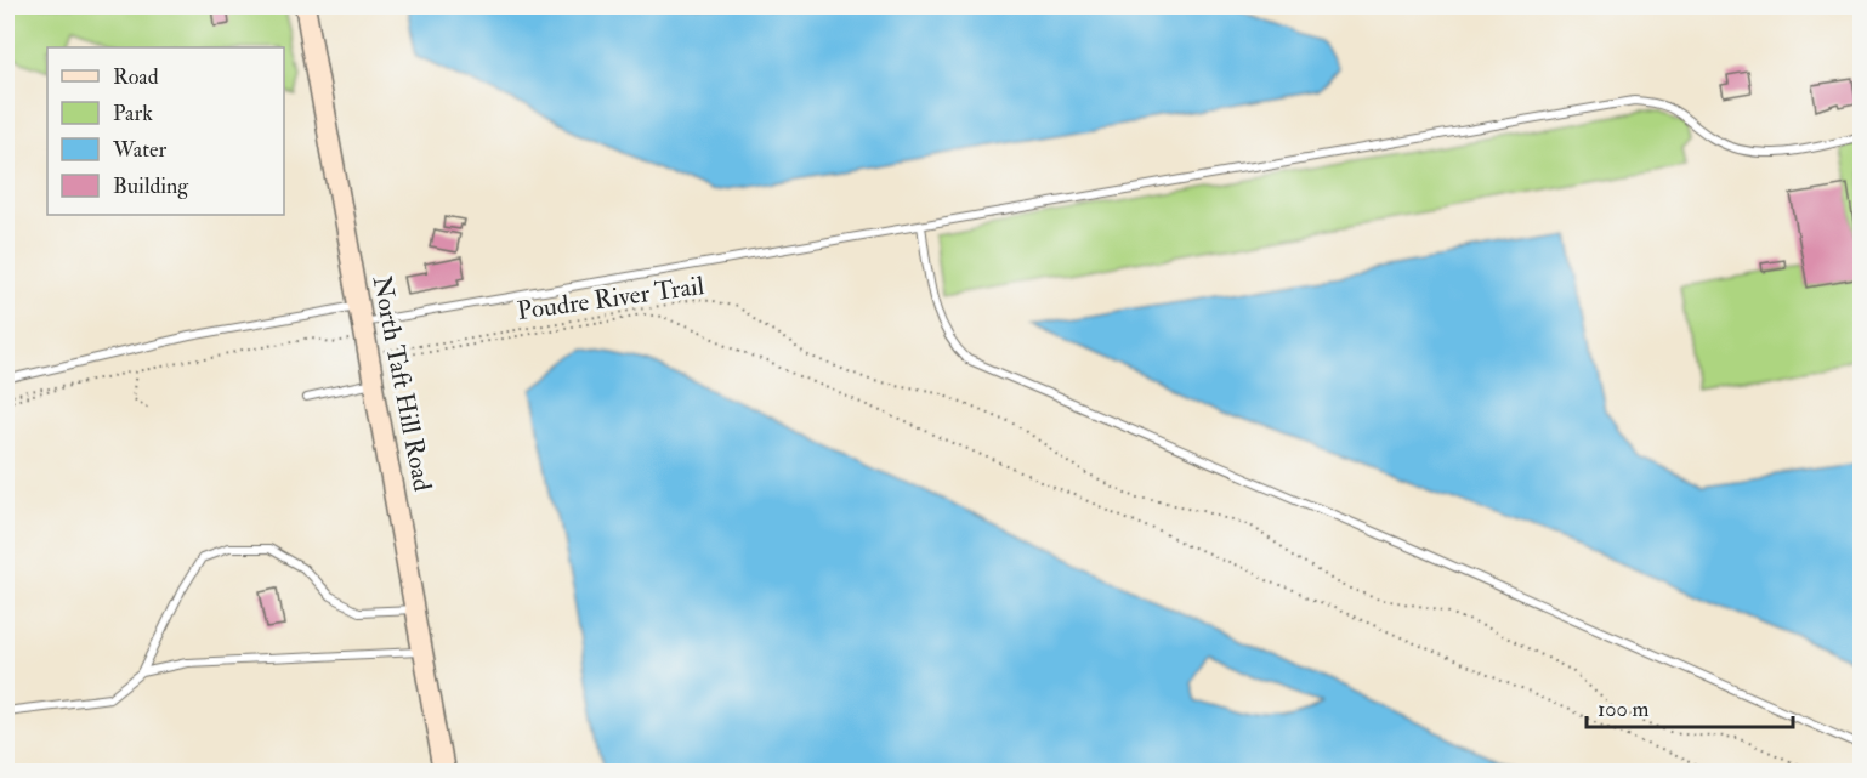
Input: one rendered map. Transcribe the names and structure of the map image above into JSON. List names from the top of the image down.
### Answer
{
  "streets": {
    "main road": ["North Taft Hill Road"],
    "path": ["Poudre River Trail"]
  },
  "crossings": [
    ["Poudre River Trail", "North Taft Hill Road"]
  ],
  "legend": [
    "Road",
    "Park",
    "Water",
    "Building"
  ],
  "scale_bar": "100 m"
}
